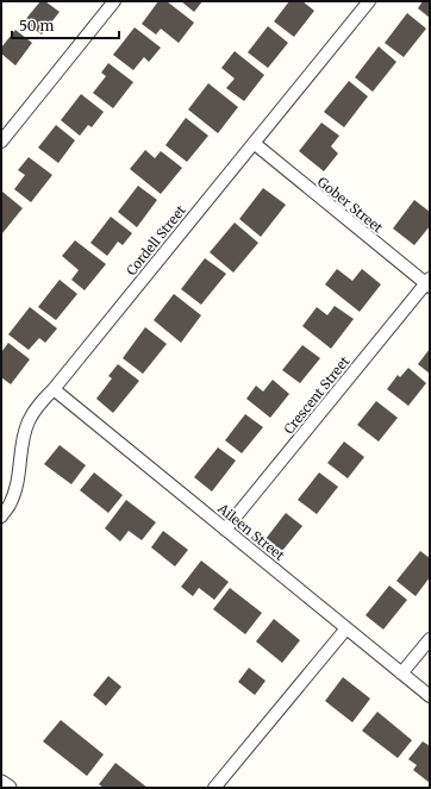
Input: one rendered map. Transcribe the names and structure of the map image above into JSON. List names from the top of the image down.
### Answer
{
  "streets": {
    "street": [
      "Gober Street",
      "Cordell Street",
      "Crescent Street",
      "Aileen Street"
    ]
  },
  "crossings": [
    ["Gober Street", "Cordell Street"],
    ["Gober Street", "Crescent Street"],
    ["Cordell Street", "Aileen Street"],
    ["Crescent Street", "Aileen Street"]
  ],
  "scale_bar": "50 m"
}
